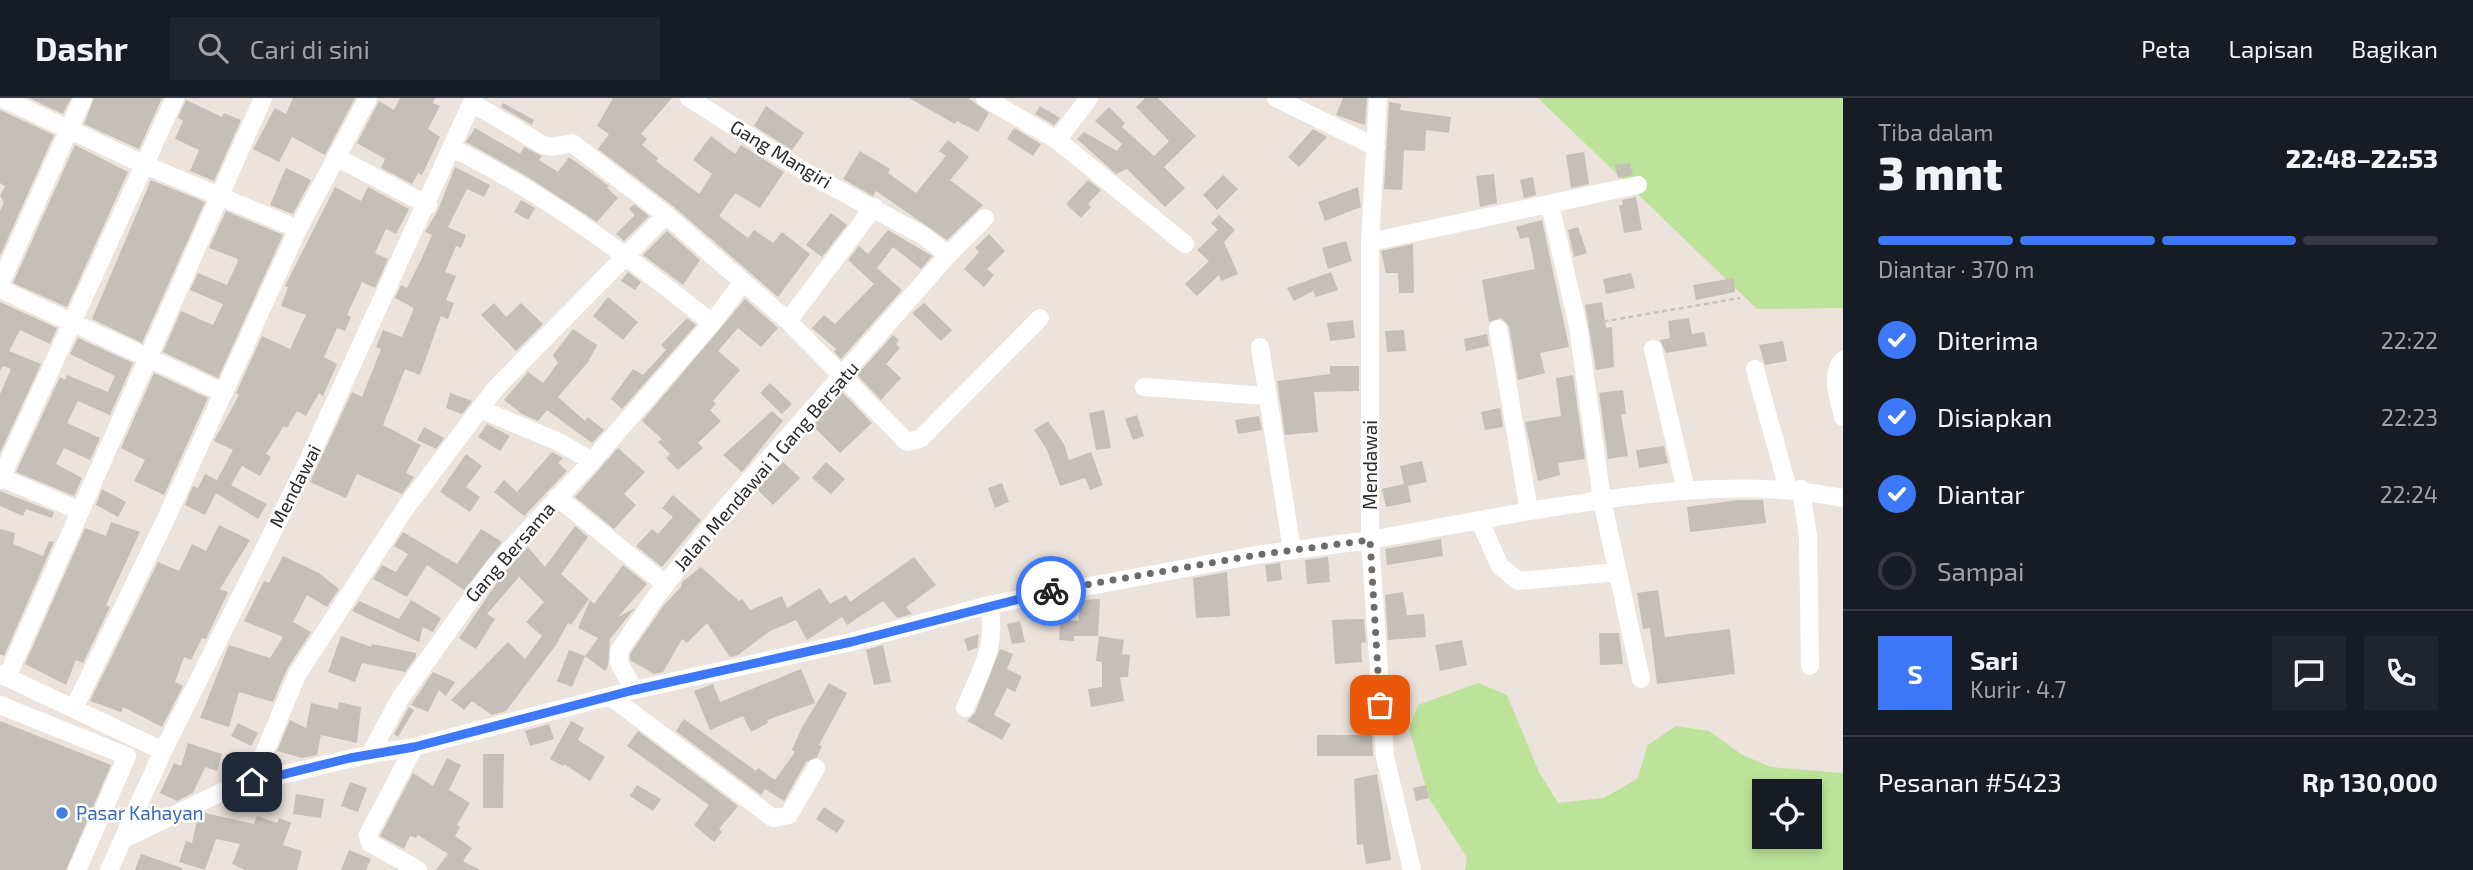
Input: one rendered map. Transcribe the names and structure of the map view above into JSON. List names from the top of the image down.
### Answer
{
  "streets": {
    "street": [
      "Gang Mangiri",
      "Mendawai",
      "Jalan Mendawai 1 Gang Bersatu",
      "Gang Bersama"
    ]
  },
  "crossings": [
    ["Gang Mangiri", "Jalan Mendawai 1 Gang Bersatu"]
  ],
  "places": ["Pasar Kahayan"],
  "page": {
    "header": "Dashr",
    "search": "Cari di sini",
    "nav": ["Peta", "Lapisan", "Bagikan"],
    "heading": ["3 mnt", "Tiba dalam", "22:48–22:53"],
    "panel": [
      "Sari",
      "Kurir · 4.7",
      "Pesanan #5423",
      "Rp 130,000"
    ],
    "bar": "Diantar · 370 m",
    "list": [
      ["Diterima", "22:22"],
      ["Disiapkan", "22:23"],
      ["Diantar", "22:24"],
      "Sampai"
    ],
    "round": "S"
  }
}
